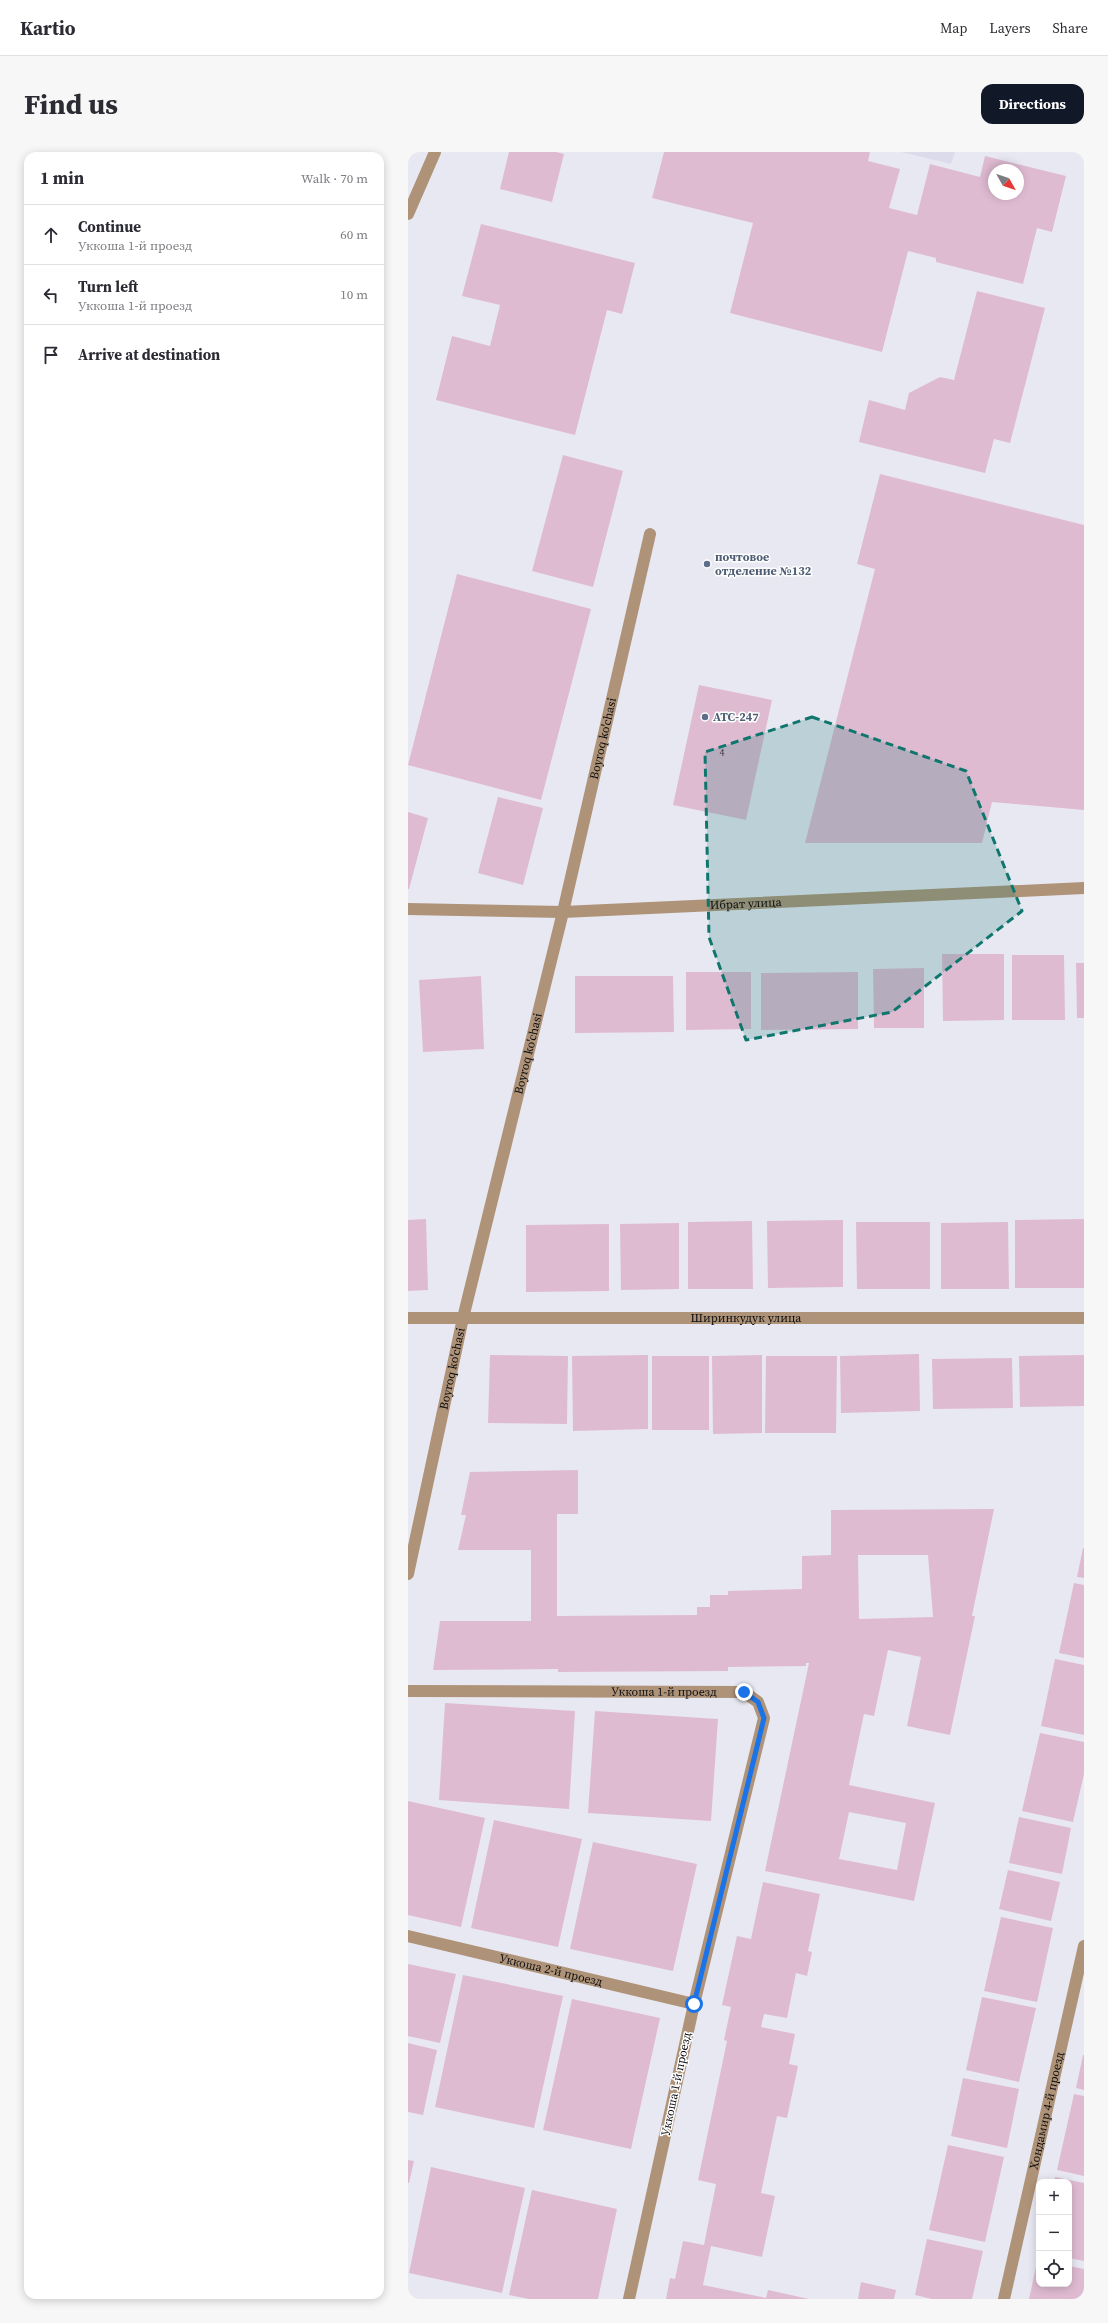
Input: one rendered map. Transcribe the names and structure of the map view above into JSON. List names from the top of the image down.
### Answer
{
  "streets": {
    "street": [
      "Boyroq ko'chasi",
      "Ибрат улица",
      "Ширинкудук улица",
      "Уккоша 1-й проезд",
      "Уккоша 2-й проезд",
      "Хондамир 4-й проезд"
    ]
  },
  "crossings": [
    ["Boyroq ko'chasi", "Ибрат улица"],
    ["Boyroq ko'chasi", "Ширинкудук улица"],
    ["Уккоша 1-й проезд", "Уккоша 2-й проезд"]
  ],
  "places": ["почтовое отделение №132", "АТС-247"],
  "house_numbers": ["4"],
  "north": "bottom right",
  "page": {
    "header": "Kartio",
    "nav": ["Map", "Layers", "Share"],
    "buttons": "Directions",
    "title": "Find us",
    "heading": ["1 min", "Walk · 70 m"],
    "list": [
      ["Continue", "Уккоша 1-й проезд", "60 m"],
      ["Turn left", "Уккоша 1-й проезд", "10 m"],
      "Arrive at destination"
    ],
    "map_buttons": ["+", "−"]
  }
}
